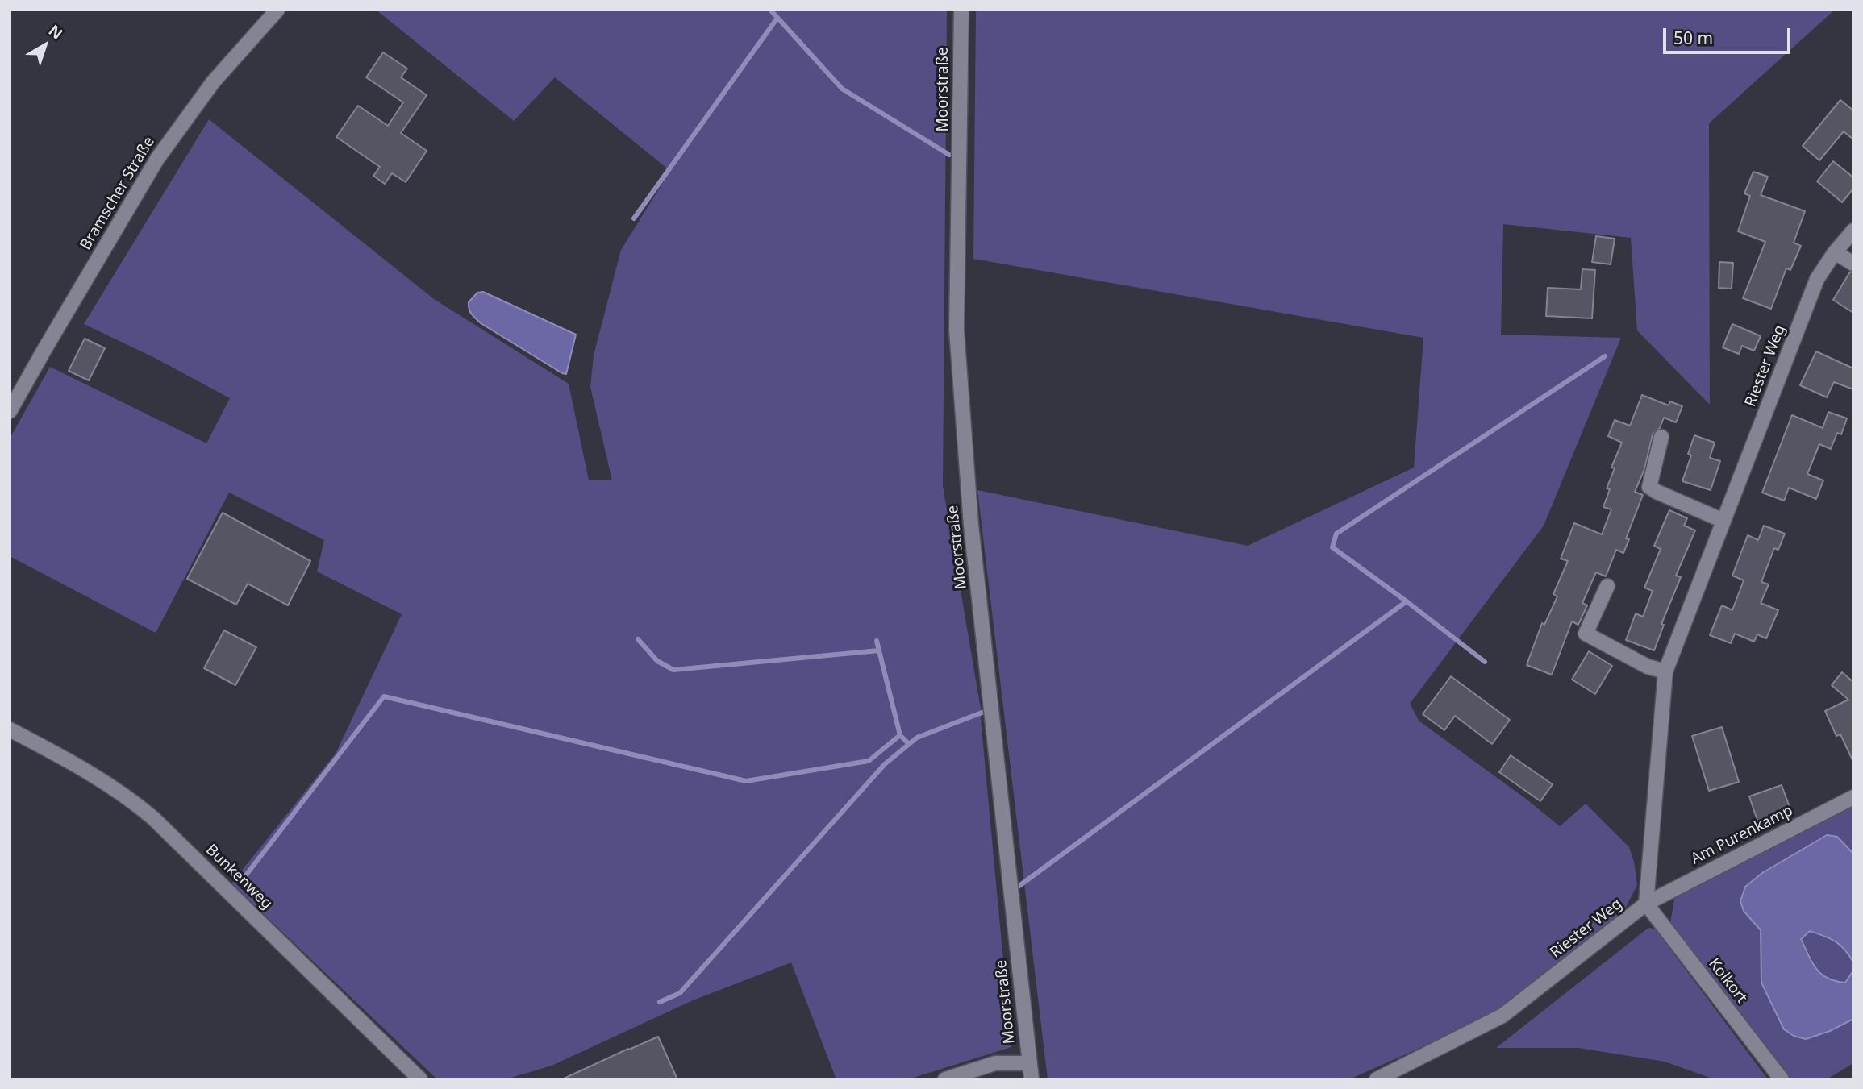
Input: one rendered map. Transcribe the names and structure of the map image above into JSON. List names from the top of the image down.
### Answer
{
  "streets": {
    "street": [
      "Moorstraße",
      "Bramscher Straße",
      "Riester Weg",
      "Am Purenkamp",
      "Bunkenweg",
      "Kolkort"
    ]
  },
  "crossings": [
    ["Riester Weg", "Am Purenkamp"],
    ["Riester Weg", "Kolkort"],
    ["Am Purenkamp", "Kolkort"]
  ],
  "scale_bar": "50 m",
  "north": "top right"
}
